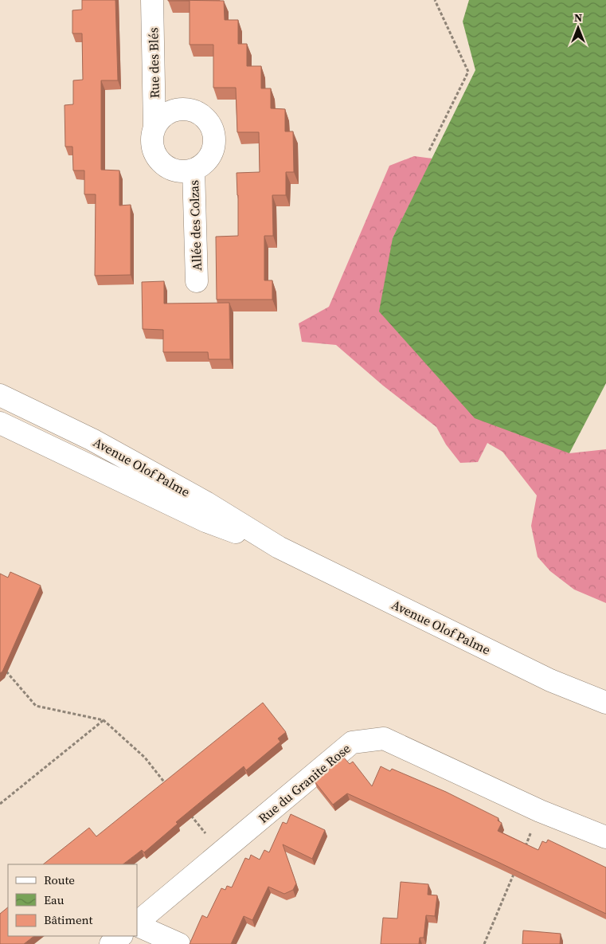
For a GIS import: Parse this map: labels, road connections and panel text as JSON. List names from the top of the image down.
{
  "streets": {
    "street": [
      "Rue des Blés",
      "Allée des Colzas",
      "Avenue Olof Palme",
      "Rue du Granite Rose"
    ]
  },
  "crossings": [
    ["Rue des Blés", "Allée des Colzas"]
  ],
  "legend": ["Route", "Eau", "Bâtiment"],
  "north": "top"
}
